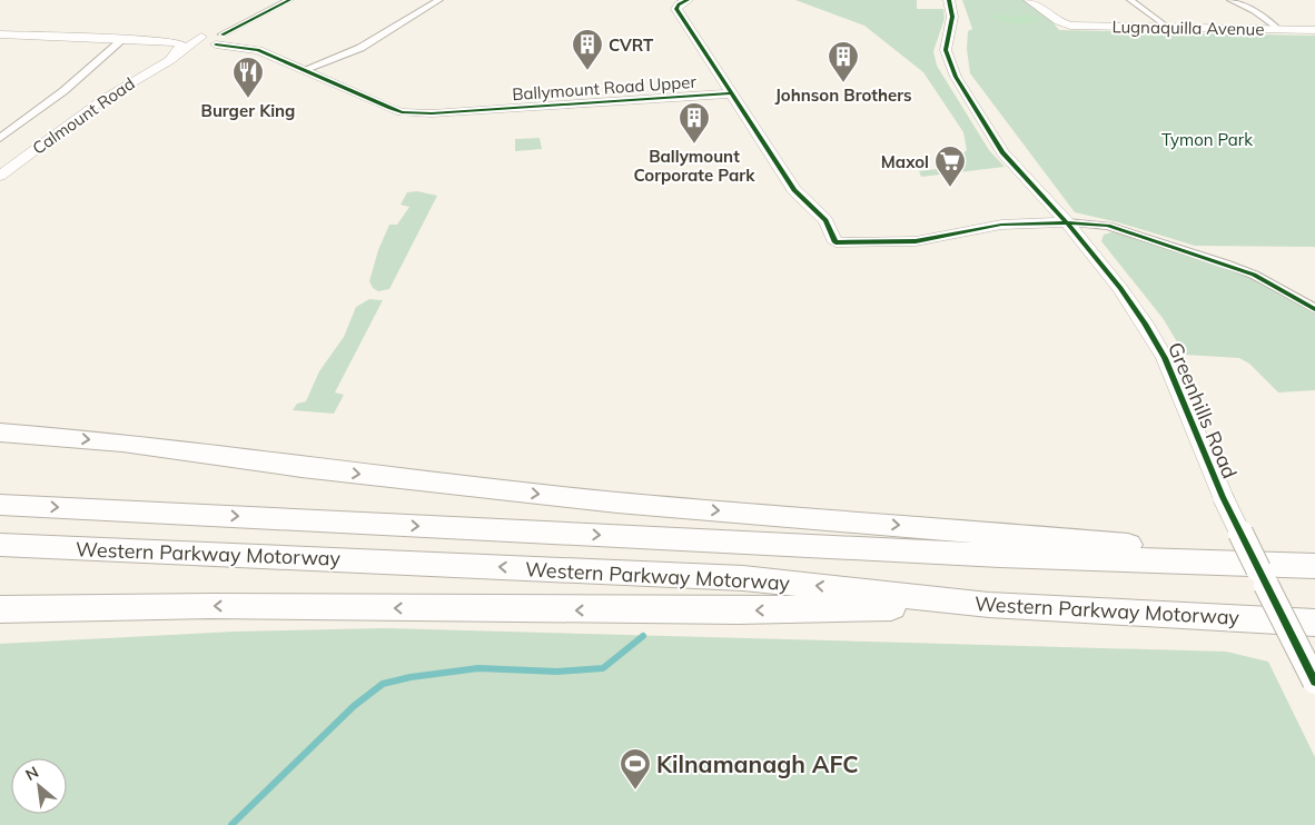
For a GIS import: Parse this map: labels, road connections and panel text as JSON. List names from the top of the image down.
{
  "streets": {
    "highway": ["Western Parkway Motorway"],
    "street": [
      "Lugnaquilla Avenue",
      "Ballymount Road Upper",
      "Calmount Road",
      "Greenhills Road"
    ]
  },
  "crossings": [
    ["Ballymount Road Upper", "Calmount Road"]
  ],
  "parks": ["Tymon Park"],
  "places": {
    "building": ["CVRT", "Johnson Brothers", "Ballymount Corporate Park"],
    "restaurant": ["Burger King"],
    "supermarket": ["Maxol"],
    "sports": ["Kilnamanagh AFC"]
  },
  "north": "top left"
}
